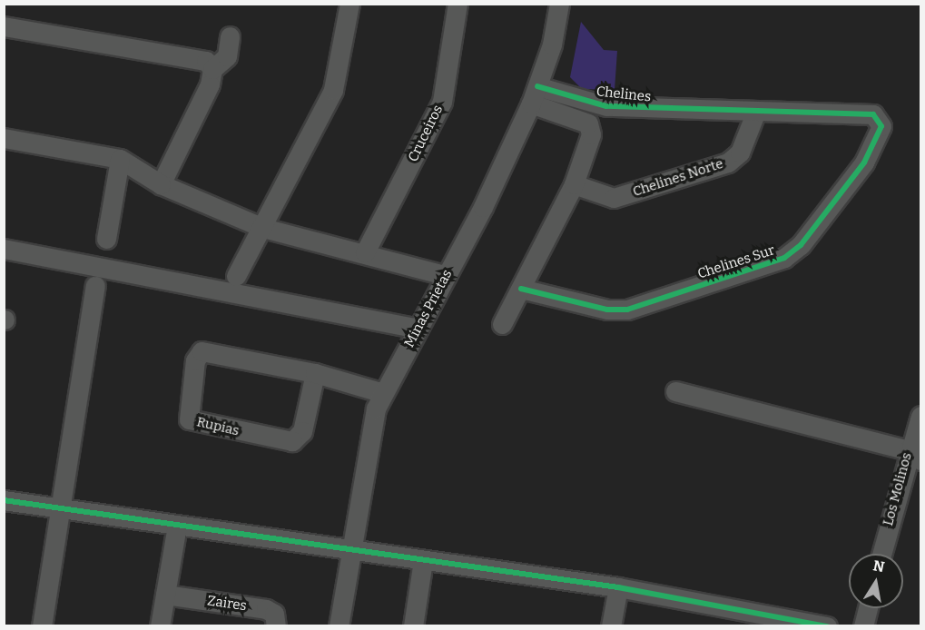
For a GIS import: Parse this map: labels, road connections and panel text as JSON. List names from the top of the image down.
{
  "streets": {
    "street": [
      "Chelines",
      "Cruceiros",
      "Chelines Norte",
      "Chelines Sur",
      "Minas Prietas",
      "Rupias",
      "Los Molinos",
      "Zaires"
    ]
  },
  "crossings": [
    ["Chelines", "Chelines Norte"],
    ["Chelines", "Chelines Sur"],
    ["Chelines", "Minas Prietas"],
    ["Minas Prietas", "Rupias"]
  ],
  "north": "top"
}
